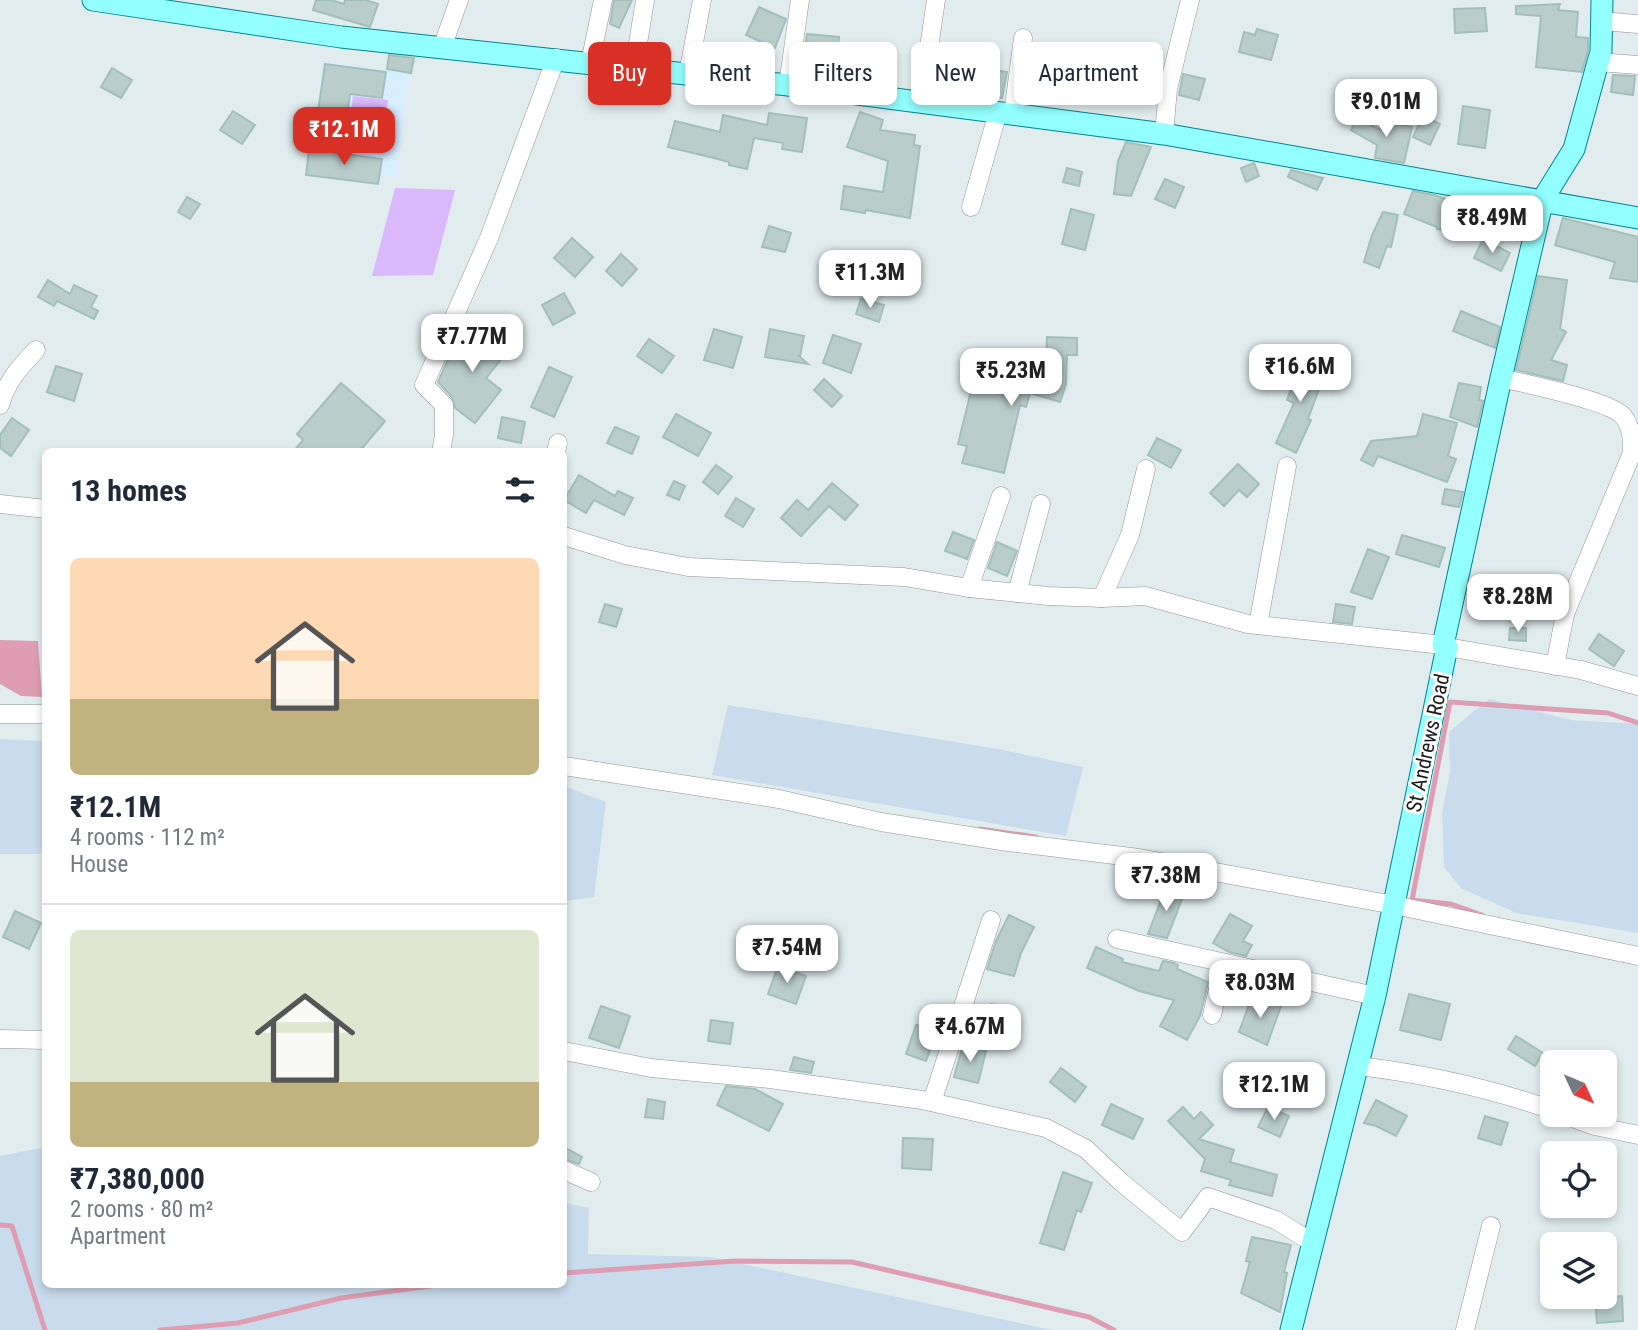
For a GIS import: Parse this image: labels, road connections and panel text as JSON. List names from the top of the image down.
{
  "streets": {
    "main road": ["St Andrews Road"]
  },
  "north": "bottom right",
  "page": {
    "chip": [
      "Buy",
      "Rent",
      "Filters",
      "New",
      "Apartment"
    ],
    "price": [
      "₹9.01M",
      "₹12.1M",
      "₹8.49M",
      "₹11.3M",
      "₹7.77M",
      "₹16.6M",
      "₹5.23M",
      "₹8.28M",
      "₹7.38M",
      "₹7.54M",
      "₹8.03M",
      "₹4.67M",
      "₹12.1M"
    ],
    "heading": "13 homes",
    "list": [
      {
        "name": "₹12.1M",
        "note": "4 rooms · 112 m² · House"
      },
      {
        "name": "₹7,380,000",
        "note": "2 rooms · 80 m² · Apartment"
      }
    ]
  }
}
